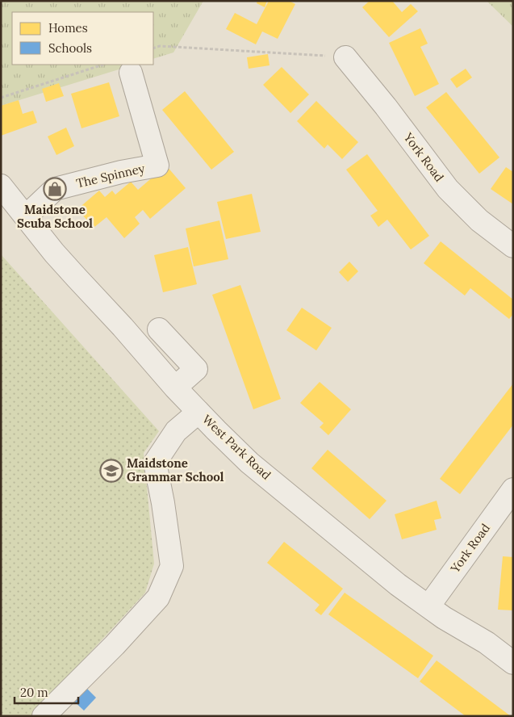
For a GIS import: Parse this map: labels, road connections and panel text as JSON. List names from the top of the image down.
{
  "streets": {
    "street": ["York Road", "The Spinney", "West Park Road"]
  },
  "crossings": [
    ["York Road", "West Park Road"],
    ["The Spinney", "West Park Road"]
  ],
  "places": {
    "shop": ["Maidstone Scuba School"],
    "school or university": ["Maidstone Grammar School"]
  },
  "legend": ["Homes", "Schools"],
  "scale_bar": "20 m"
}
